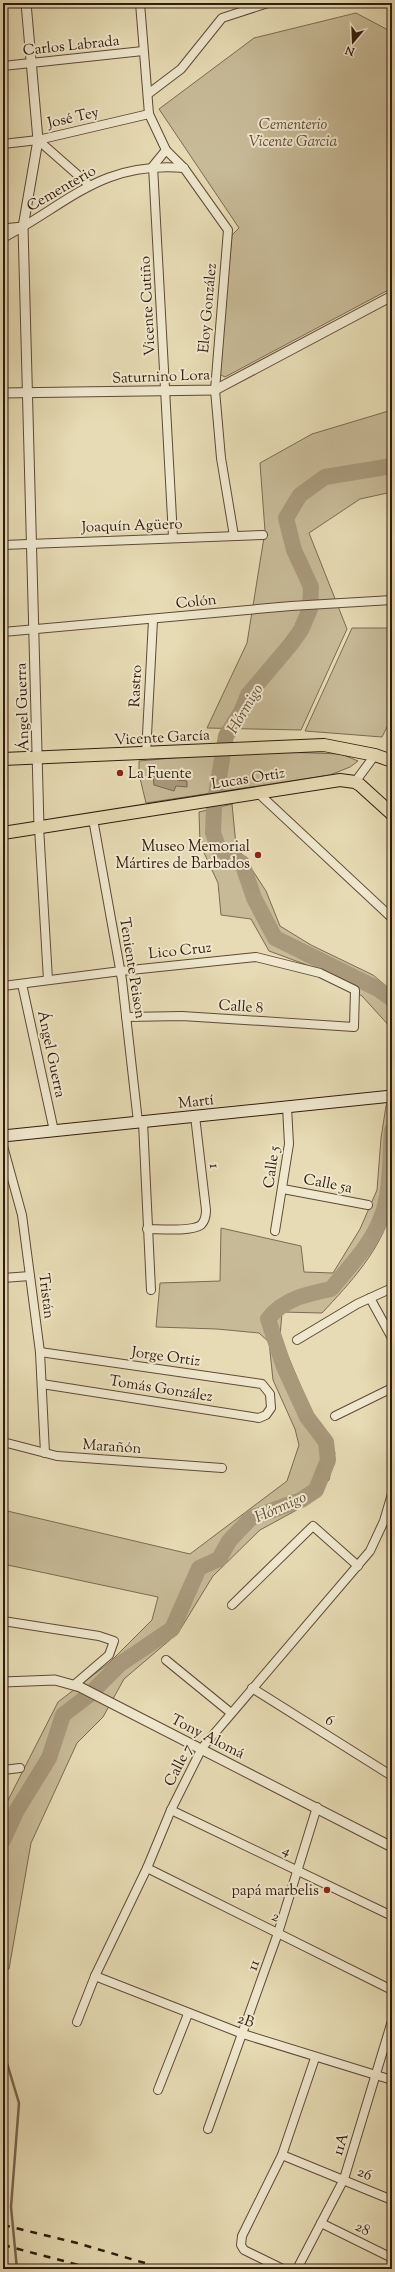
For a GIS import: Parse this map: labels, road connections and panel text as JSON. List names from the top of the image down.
{
  "streets": {
    "main road": ["Vicente García", "Lucas Ortiz", "Martí"],
    "street": [
      "Carlos Labrada",
      "José Tey",
      "Cementerio",
      "Vicente Cutiño",
      "Eloy González",
      "Saturnino Lora",
      "Joaquín Agüero",
      "Colón",
      "Rastro",
      "Ángel Guerra",
      "Lico Cruz",
      "Teniente Peison",
      "Calle 8",
      "1",
      "Calle 5",
      "Calle 5a",
      "Tristán",
      "Jorge Ortiz",
      "Tomás González",
      "Marañón",
      "6",
      "Tony Alomá",
      "Calle 7",
      "4",
      "2",
      "11",
      "2B",
      "11A",
      "26",
      "28"
    ]
  },
  "crossings": [
    ["Carlos Labrada", "Ángel Guerra"],
    ["José Tey", "Ángel Guerra"],
    ["Cementerio", "Vicente Cutiño"],
    ["Cementerio", "Eloy González"],
    ["Cementerio", "Ángel Guerra"],
    ["Vicente Cutiño", "Saturnino Lora"],
    ["Vicente Cutiño", "Joaquín Agüero"],
    ["Eloy González", "Saturnino Lora"],
    ["Eloy González", "Joaquín Agüero"],
    ["Saturnino Lora", "Ángel Guerra"],
    ["Joaquín Agüero", "Ángel Guerra"],
    ["Colón", "Rastro"],
    ["Colón", "Ángel Guerra"],
    ["Rastro", "Vicente García"],
    ["Ángel Guerra", "Vicente García"],
    ["Ángel Guerra", "Lucas Ortiz"],
    ["Ángel Guerra", "Lico Cruz"],
    ["Ángel Guerra", "Martí"],
    ["Lucas Ortiz", "Teniente Peison"],
    ["Lico Cruz", "Teniente Peison"],
    ["Lico Cruz", "Calle 8"],
    ["Teniente Peison", "Calle 8"],
    ["Teniente Peison", "Martí"],
    ["Teniente Peison", "1"],
    ["Martí", "1"],
    ["Martí", "Calle 5"],
    ["Calle 5", "Calle 5a"],
    ["Tristán", "Jorge Ortiz"],
    ["Tristán", "Tomás González"],
    ["Tristán", "Marañón"],
    ["Jorge Ortiz", "Tomás González"],
    ["6", "Calle 7"],
    ["Tony Alomá", "Calle 7"],
    ["Tony Alomá", "11"],
    ["Calle 7", "4"],
    ["Calle 7", "2"],
    ["Calle 7", "2B"],
    ["4", "11"],
    ["2", "11"],
    ["11", "2B"],
    ["2B", "11A"],
    ["11A", "26"],
    ["11A", "28"]
  ],
  "water": ["Hórmigo"],
  "parks": ["Cementerio Vicente Garcia"],
  "places": ["La Fuente", "Museo Memorial Mártires de Barbados", "papá marbelis"],
  "north": "bottom"
}
